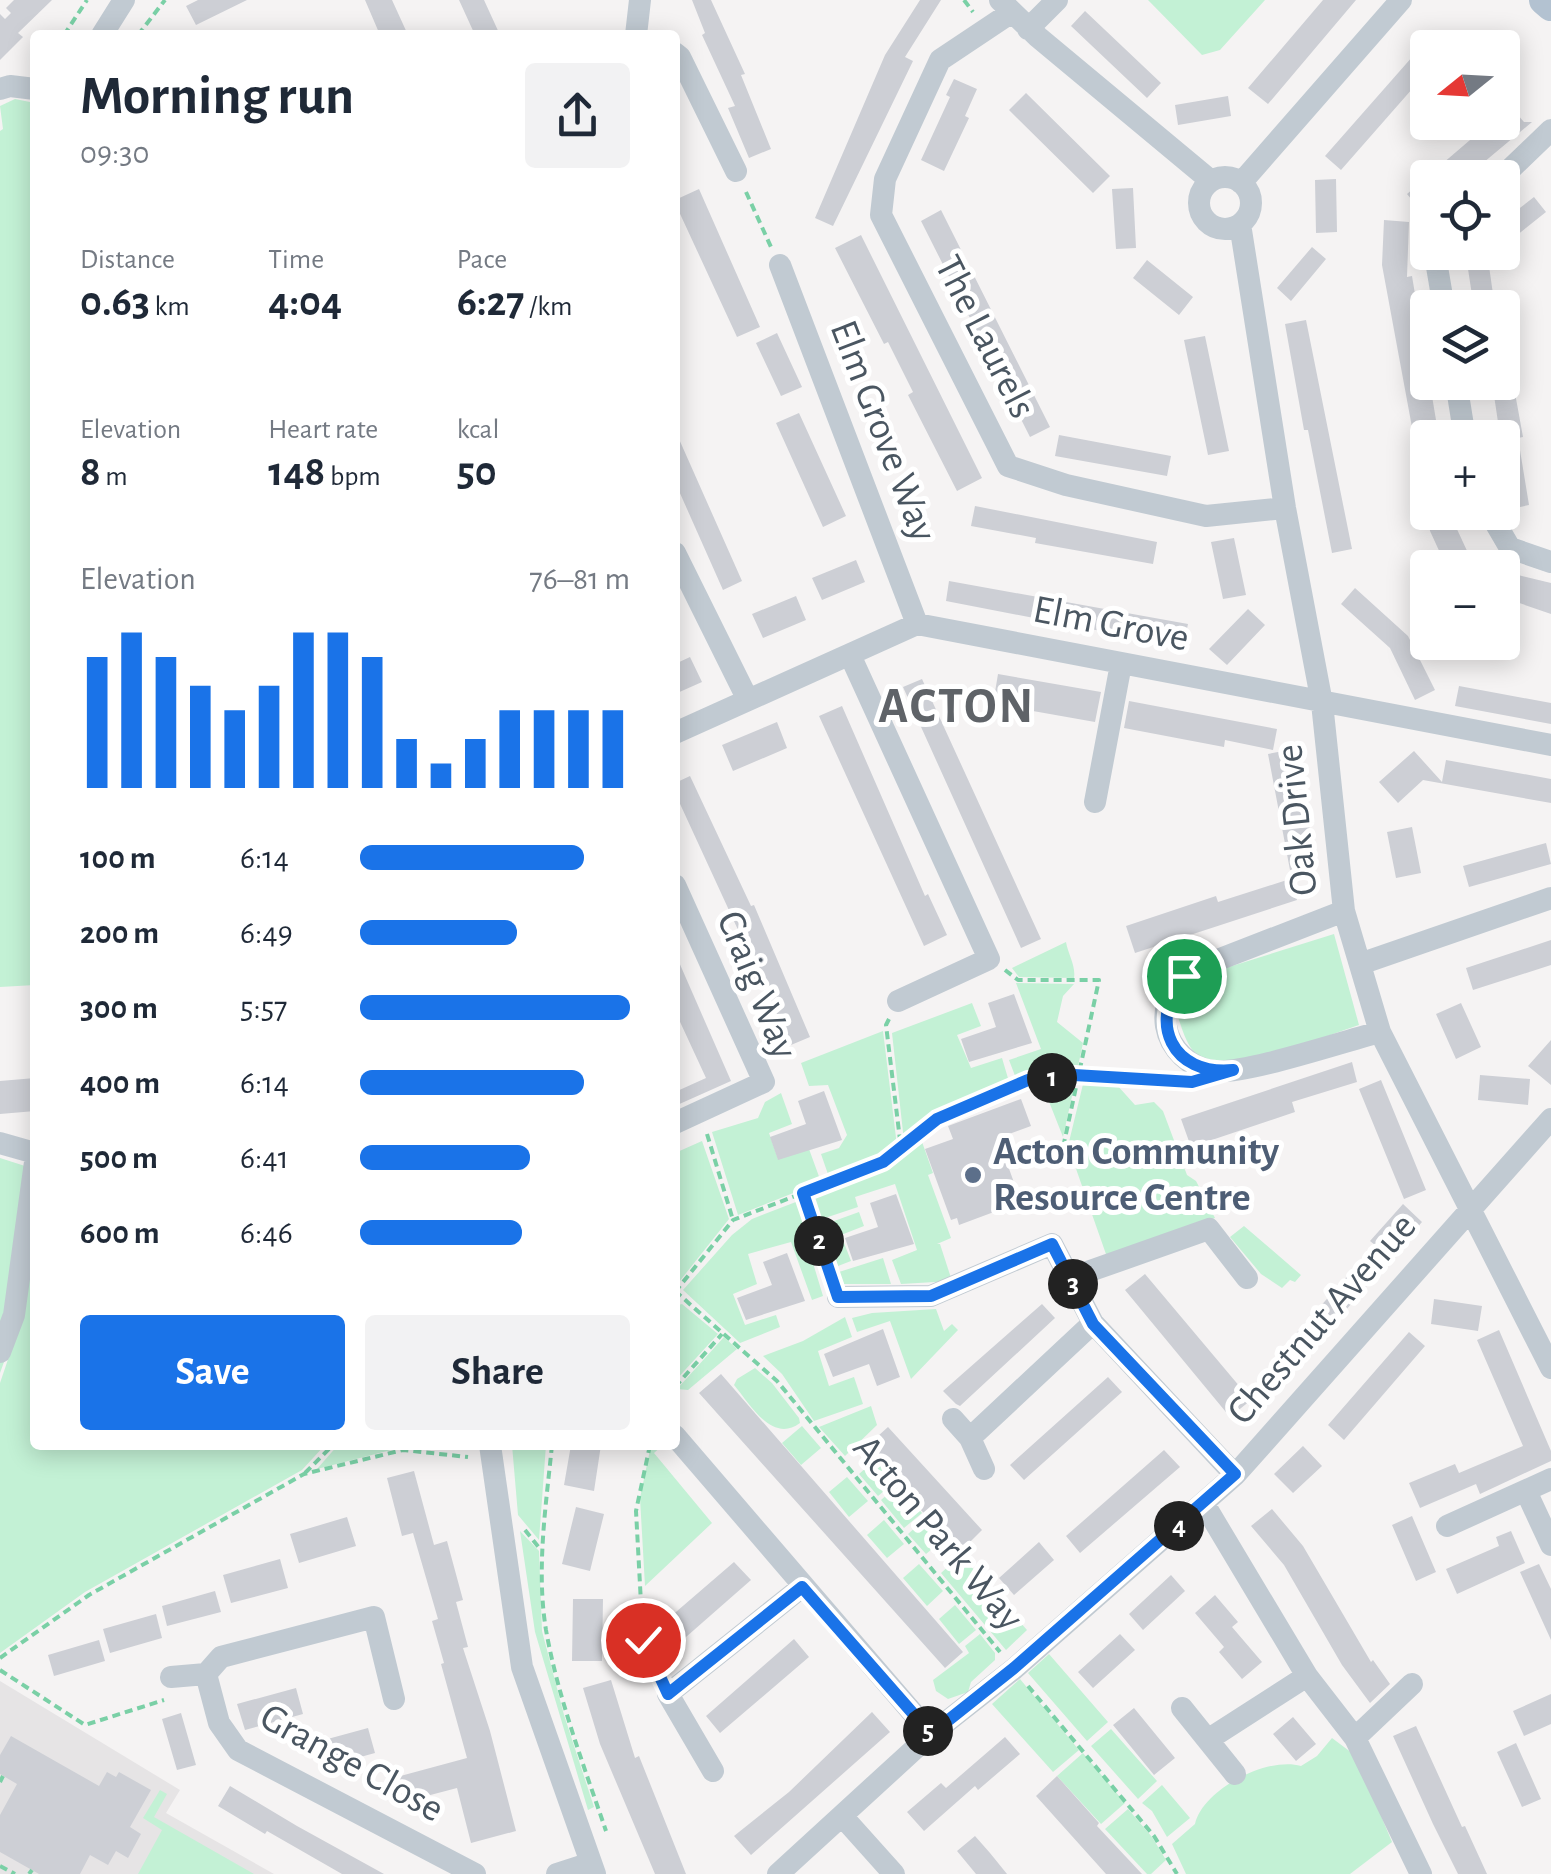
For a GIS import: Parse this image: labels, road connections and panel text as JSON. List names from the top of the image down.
{
  "streets": {
    "street": [
      "The Laurels",
      "Elm Grove Way",
      "Elm Grove",
      "Oak Drive",
      "Craig Way",
      "Chestnut Avenue",
      "Grange Close"
    ],
    "path": ["Acton Park Way"]
  },
  "crossings": [
    ["The Laurels", "Oak Drive"],
    ["Elm Grove Way", "Elm Grove"],
    ["Elm Grove", "Oak Drive"],
    ["Oak Drive", "Chestnut Avenue"],
    ["Chestnut Avenue", "Acton Park Way"]
  ],
  "districts": ["ACTON"],
  "places": ["Acton Community Resource Centre"],
  "north": "left",
  "page": {
    "map_buttons": ["+", "−"],
    "heading": ["Morning run", "09:30"],
    "stats": [
      ["Distance", "0.63 km"],
      ["Time", "4:04"],
      ["Pace", "6:27 /km"],
      ["Elevation", "8 m"],
      ["Heart rate", "148 bpm"],
      ["kcal", "50"]
    ],
    "chart": ["Elevation", "76–81 m"],
    "list": [
      {
        "name": "100 m",
        "note": "6:14"
      },
      {
        "name": "200 m",
        "note": "6:49"
      },
      {
        "name": "300 m",
        "note": "5:57"
      },
      {
        "name": "400 m",
        "note": "6:14"
      },
      {
        "name": "500 m",
        "note": "6:41"
      },
      {
        "name": "600 m",
        "note": "6:46"
      }
    ],
    "pins": [
      "1",
      "2",
      "3",
      "4",
      "5"
    ],
    "buttons": ["Save", "Share"]
  }
}
